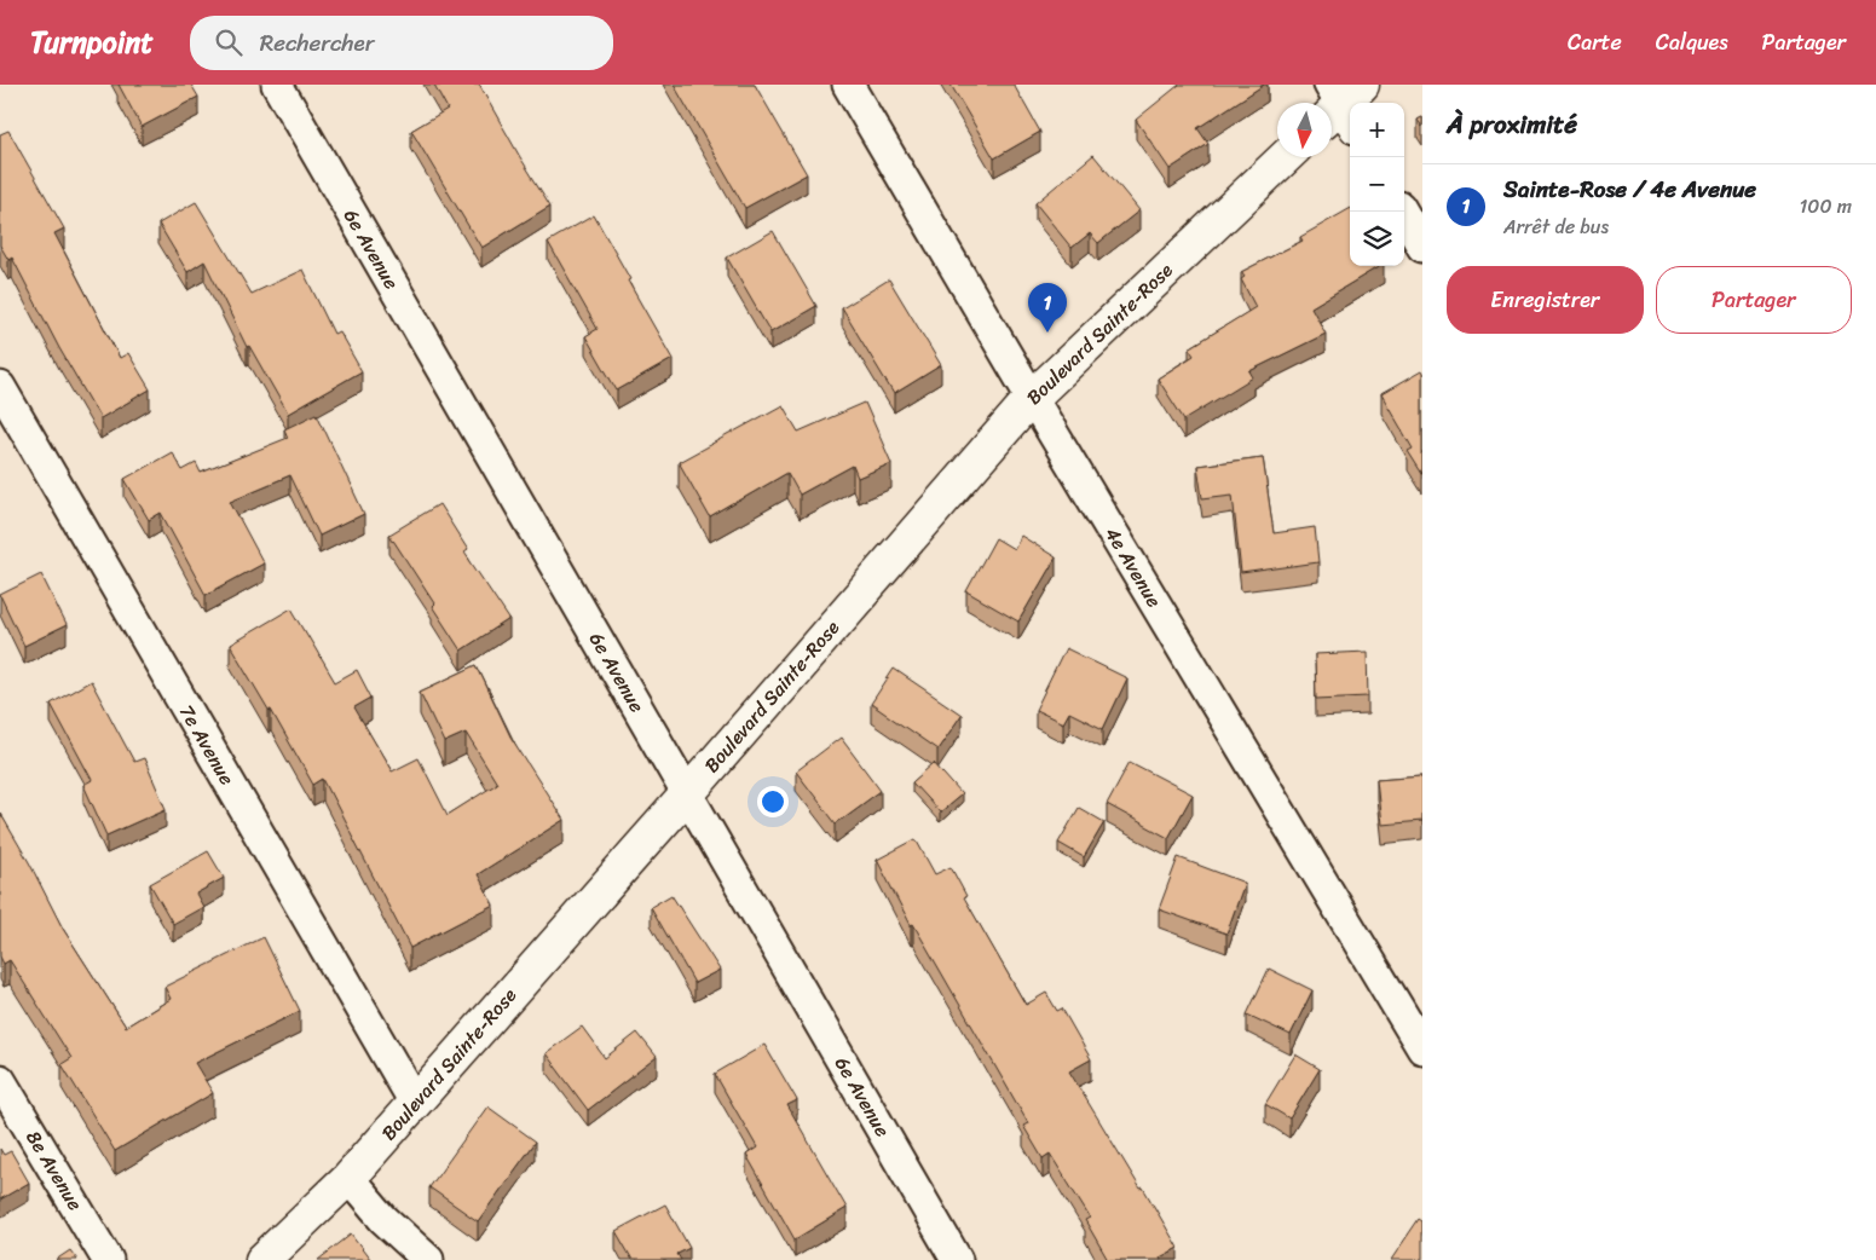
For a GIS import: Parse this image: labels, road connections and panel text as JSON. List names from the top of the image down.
{
  "streets": {
    "street": [
      "6e Avenue",
      "Boulevard Sainte-Rose",
      "4e Avenue",
      "7e Avenue",
      "8e Avenue"
    ]
  },
  "crossings": [
    ["6e Avenue", "Boulevard Sainte-Rose"],
    ["Boulevard Sainte-Rose", "4e Avenue"],
    ["Boulevard Sainte-Rose", "7e Avenue"]
  ],
  "north": "bottom",
  "page": {
    "header": "Turnpoint",
    "search": "Rechercher",
    "nav": ["Carte", "Calques", "Partager"],
    "heading": "À proximité",
    "map_buttons": ["+", "−"],
    "list": [
      {
        "mark": "1",
        "name": "Sainte-Rose / 4e Avenue",
        "note": "Arrêt de bus",
        "value": "100 m"
      }
    ],
    "buttons": ["Enregistrer", "Partager"],
    "pins": "1"
  }
}
